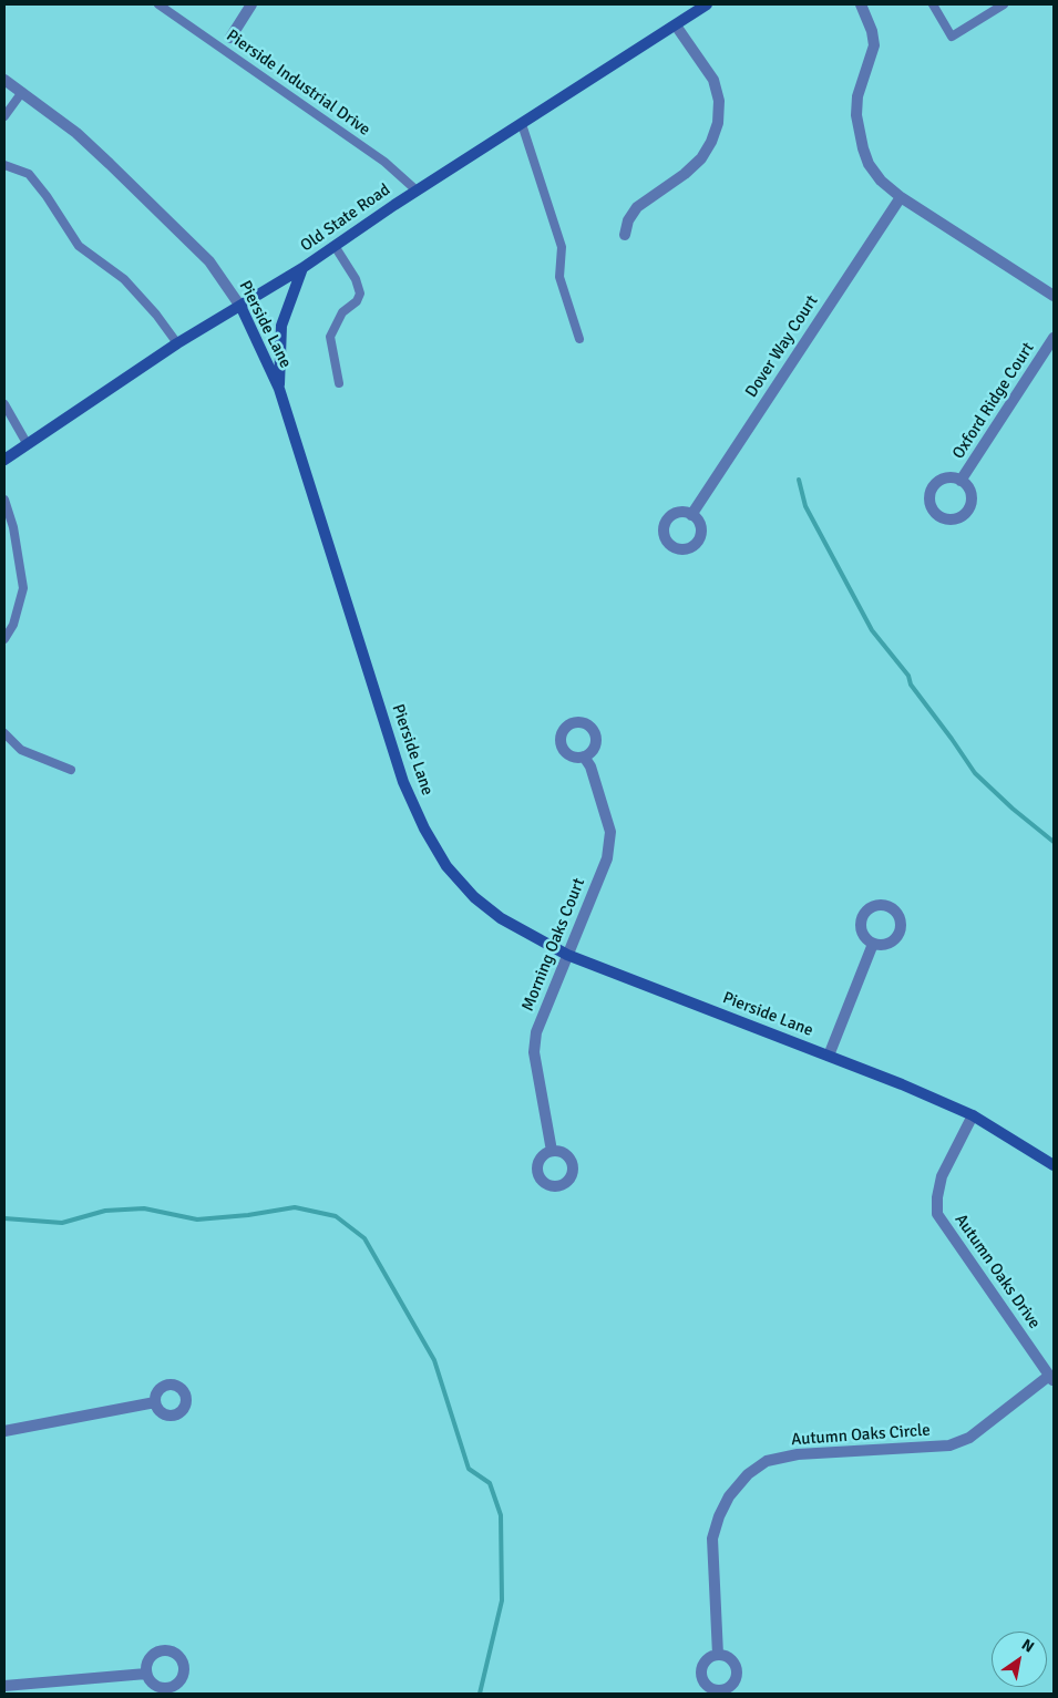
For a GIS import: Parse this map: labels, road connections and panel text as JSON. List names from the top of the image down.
{
  "streets": {
    "street": [
      "Old State Road",
      "Pierside Lane",
      "Dover Way Court",
      "Oxford Ridge Court",
      "Morning Oaks Court",
      "Autumn Oaks Drive",
      "Autumn Oaks Circle"
    ],
    "lane": ["Pierside Industrial Drive"]
  },
  "crossings": [
    ["Pierside Industrial Drive", "Old State Road"],
    ["Old State Road", "Pierside Lane"],
    ["Pierside Lane", "Morning Oaks Court"],
    ["Pierside Lane", "Autumn Oaks Drive"],
    ["Autumn Oaks Drive", "Autumn Oaks Circle"]
  ],
  "north": "top right"
}
